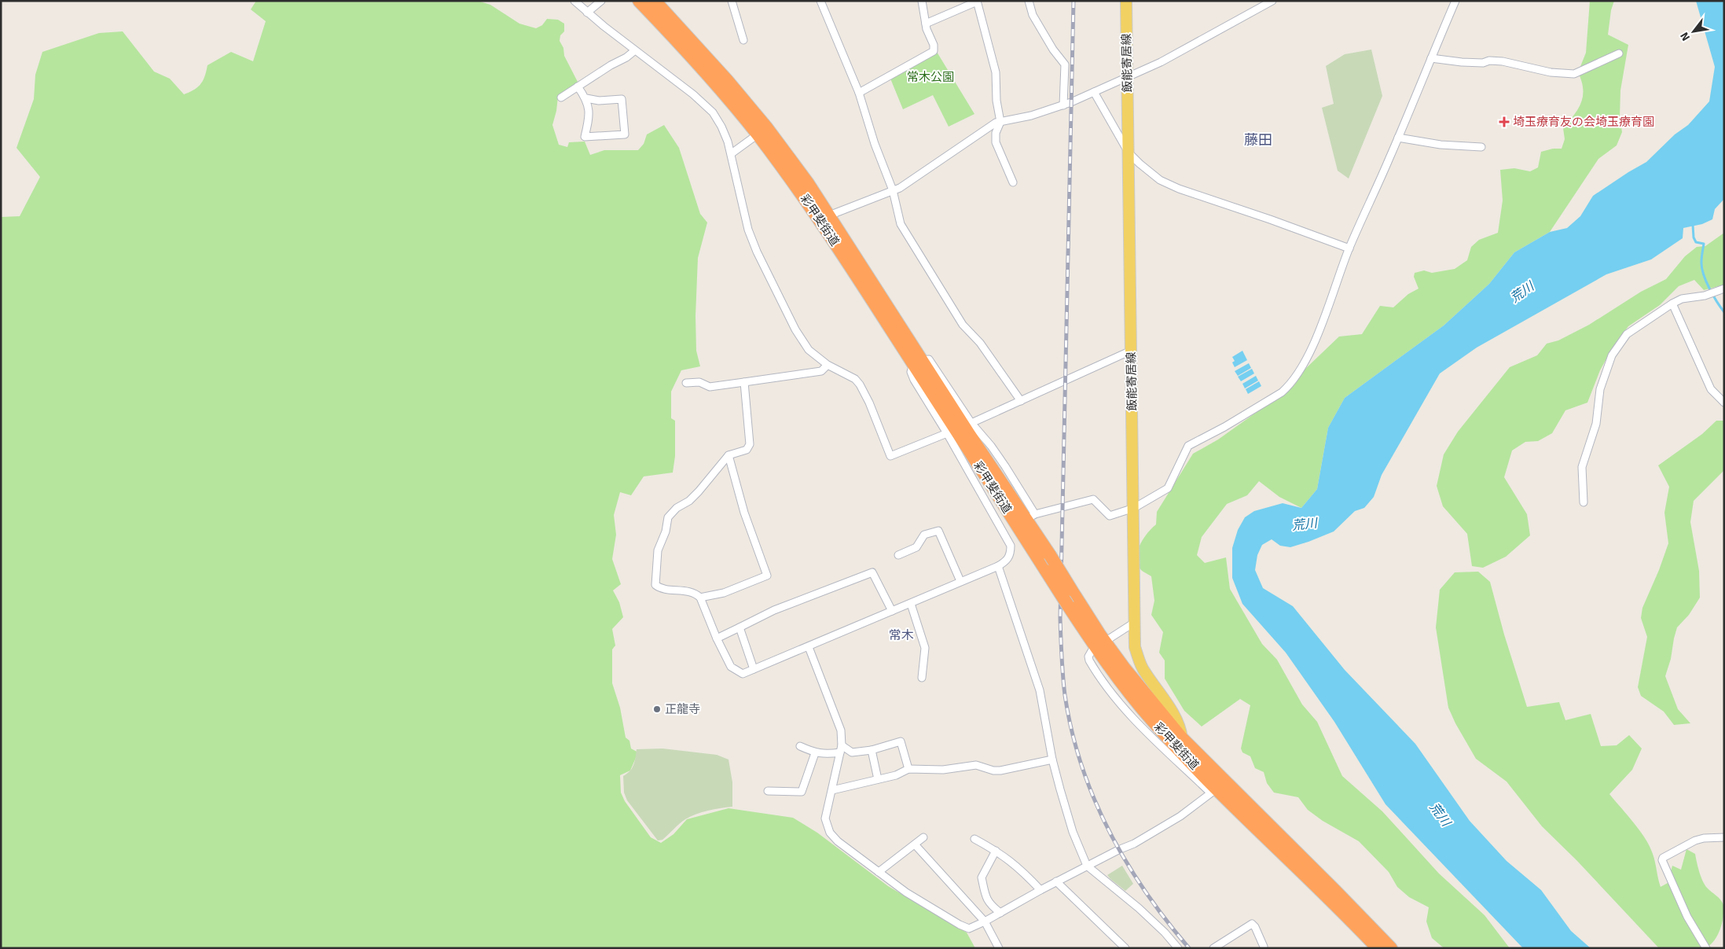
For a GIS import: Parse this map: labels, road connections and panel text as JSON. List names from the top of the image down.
{
  "streets": {
    "highway": ["彩甲斐街道"],
    "main road": ["飯能寄居線"]
  },
  "crossings": [
    ["飯能寄居線", "彩甲斐街道"]
  ],
  "districts": ["藤田", "常木"],
  "water": ["荒川"],
  "parks": ["常木公園"],
  "places": {
    "health": ["埼玉療育友の会埼玉療育園"],
    "other": ["正龍寺"]
  },
  "north": "bottom left"
}
